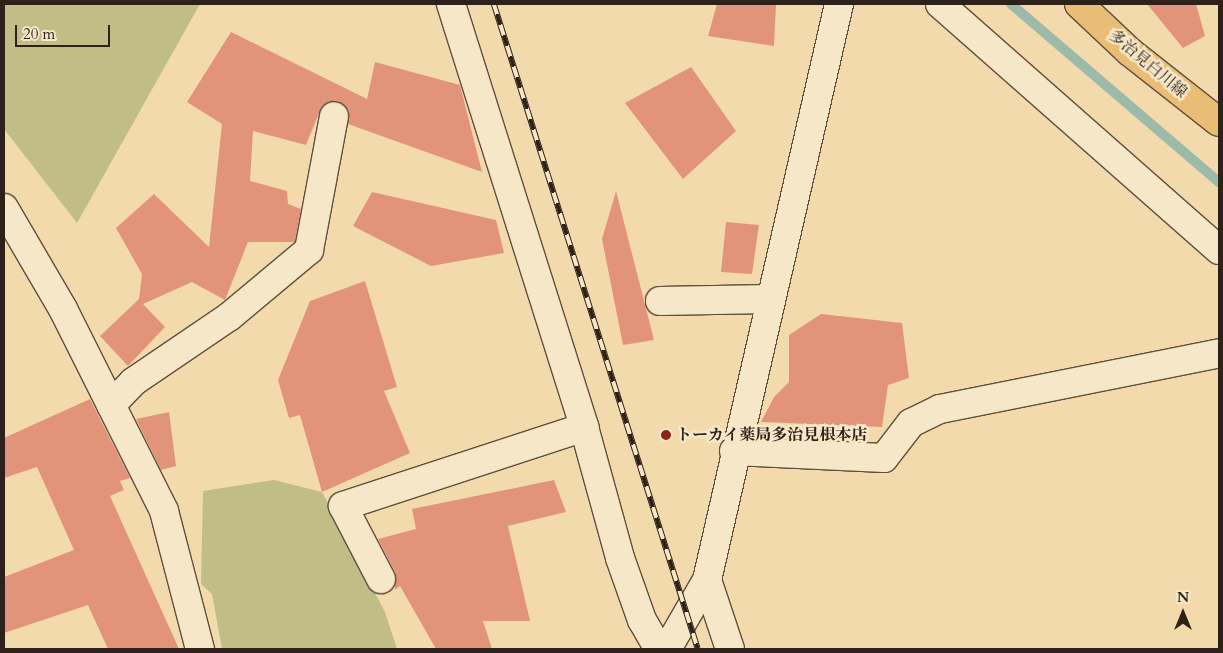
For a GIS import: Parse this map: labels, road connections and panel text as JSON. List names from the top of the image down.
{
  "streets": {
    "main road": ["多治見白川線"]
  },
  "places": ["トーカイ薬局多治見根本店"],
  "scale_bar": "20 m",
  "north": "top"
}
